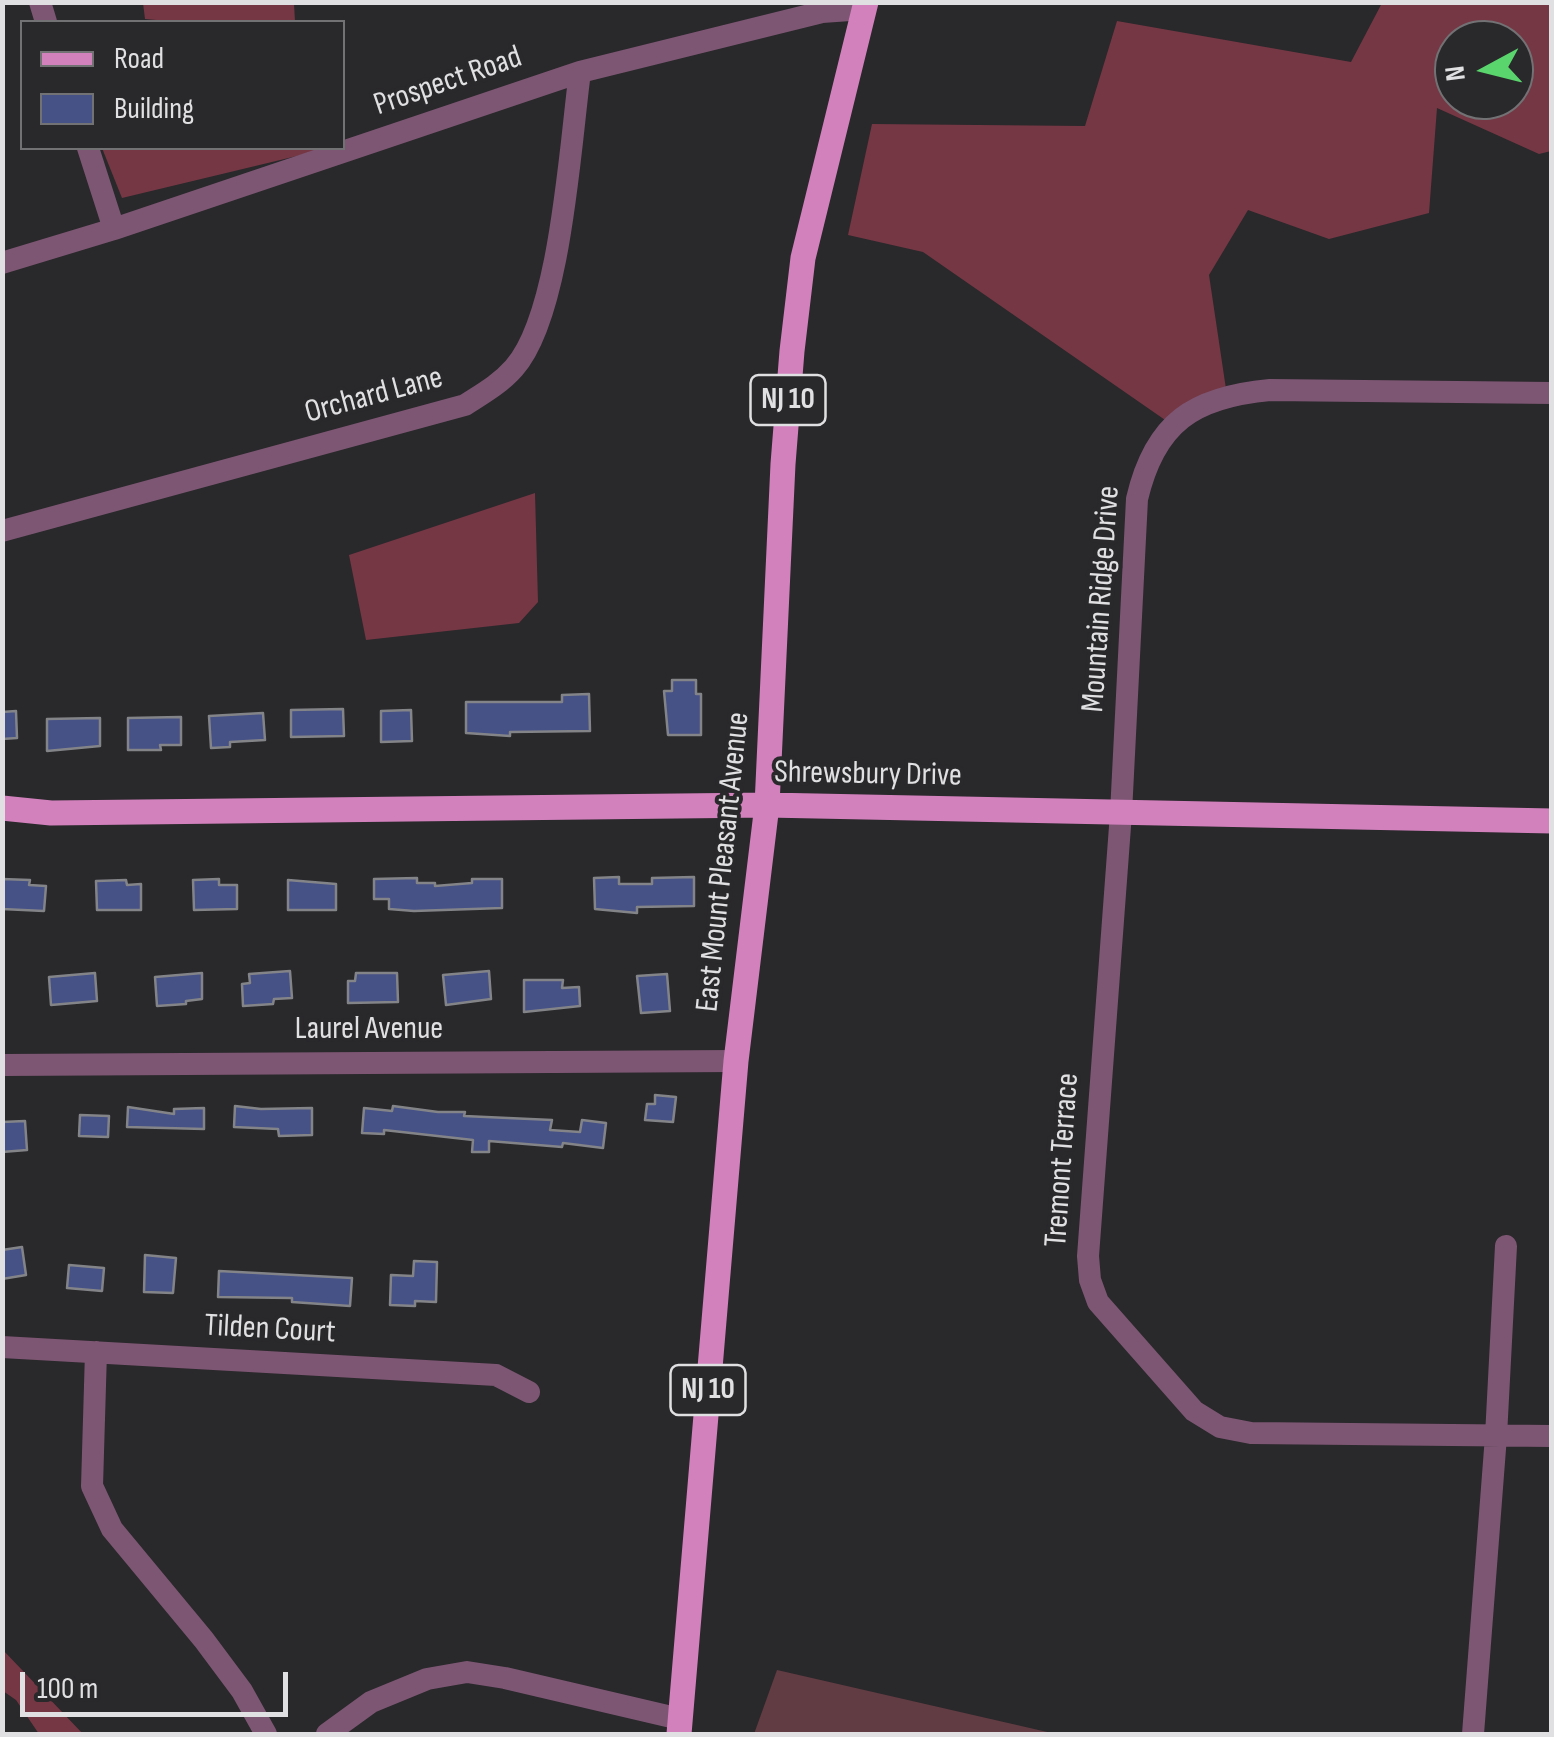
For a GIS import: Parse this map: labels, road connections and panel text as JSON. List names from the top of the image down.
{
  "streets": {
    "main road": ["NJ 10", "Shrewsbury Drive", "East Mount Pleasant Avenue"],
    "street": [
      "Prospect Road",
      "Orchard Lane",
      "Mountain Ridge Drive",
      "Laurel Avenue",
      "Tremont Terrace",
      "Tilden Court"
    ]
  },
  "crossings": [
    ["Prospect Road", "Orchard Lane"],
    ["Prospect Road", "East Mount Pleasant Avenue"],
    ["Mountain Ridge Drive", "Shrewsbury Drive"],
    ["Mountain Ridge Drive", "Tremont Terrace"],
    ["Shrewsbury Drive", "East Mount Pleasant Avenue"],
    ["Shrewsbury Drive", "Tremont Terrace"],
    ["East Mount Pleasant Avenue", "Laurel Avenue"]
  ],
  "legend": ["Road", "Building"],
  "scale_bar": "100 m",
  "north": "left"
}
